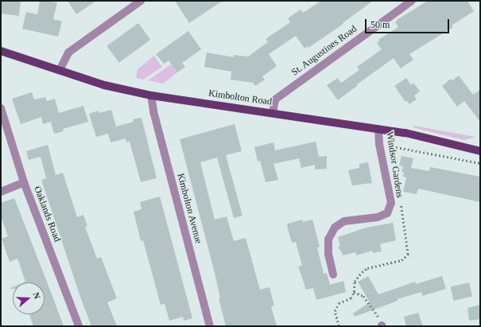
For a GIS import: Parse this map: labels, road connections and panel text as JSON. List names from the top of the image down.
{
  "streets": {
    "main road": ["Kimbolton Road"],
    "street": [
      "St. Augustines Road",
      "Windsor Gardens",
      "Kimbolton Avenue",
      "Oaklands Road"
    ]
  },
  "crossings": [
    ["St. Augustines Road", "Kimbolton Road"],
    ["Kimbolton Road", "Windsor Gardens"],
    ["Kimbolton Road", "Kimbolton Avenue"]
  ],
  "scale_bar": "50 m",
  "north": "right"
}
